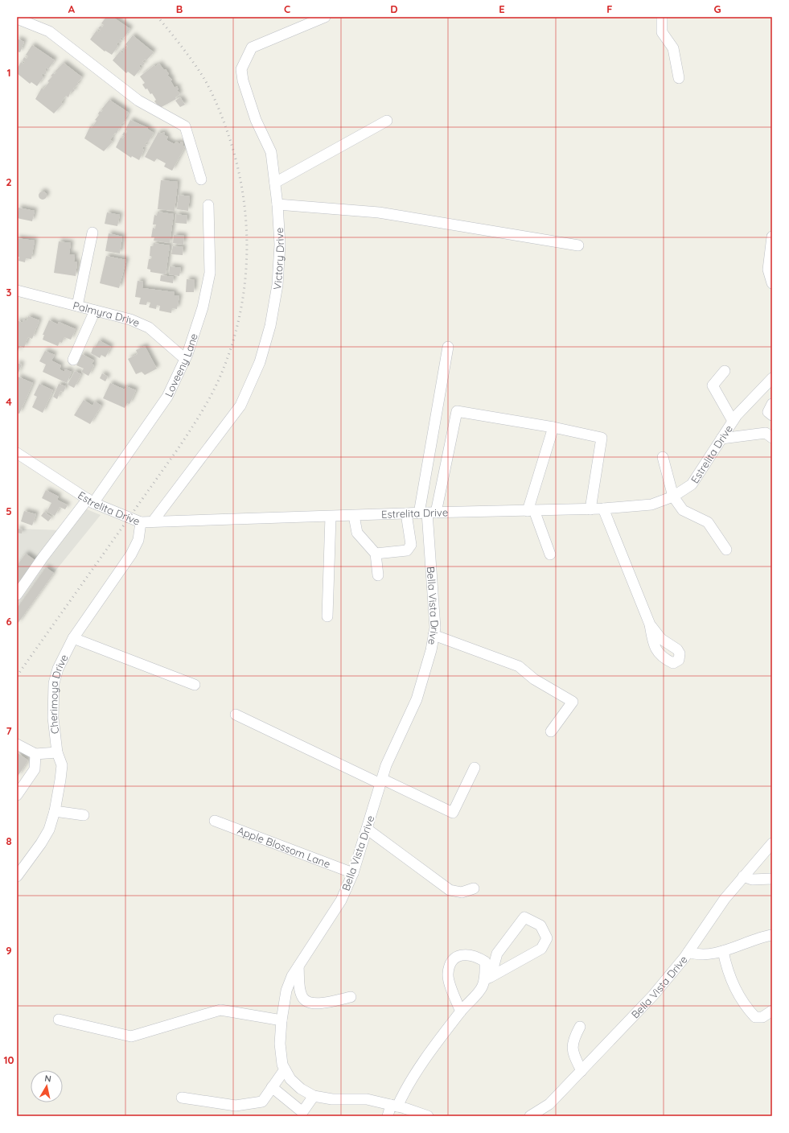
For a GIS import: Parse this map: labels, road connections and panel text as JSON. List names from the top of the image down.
{
  "streets": {
    "street": [
      "Victory Drive",
      "Palmyra Drive",
      "Loveeny Lane",
      "Estrelita Drive",
      "Bella Vista Drive",
      "Cherimoya Drive",
      "Apple Blossom Lane"
    ]
  },
  "crossings": [
    ["Victory Drive", "Estrelita Drive"],
    ["Palmyra Drive", "Loveeny Lane"],
    ["Loveeny Lane", "Estrelita Drive"],
    ["Estrelita Drive", "Bella Vista Drive"],
    ["Estrelita Drive", "Cherimoya Drive"],
    ["Bella Vista Drive", "Apple Blossom Lane"]
  ],
  "north": "top",
  "grid": {
    "columns": [
      "A",
      "B",
      "C",
      "D",
      "E",
      "F",
      "G"
    ],
    "rows": [
      "1",
      "2",
      "3",
      "4",
      "5",
      "6",
      "7",
      "8",
      "9",
      "10"
    ]
  }
}
